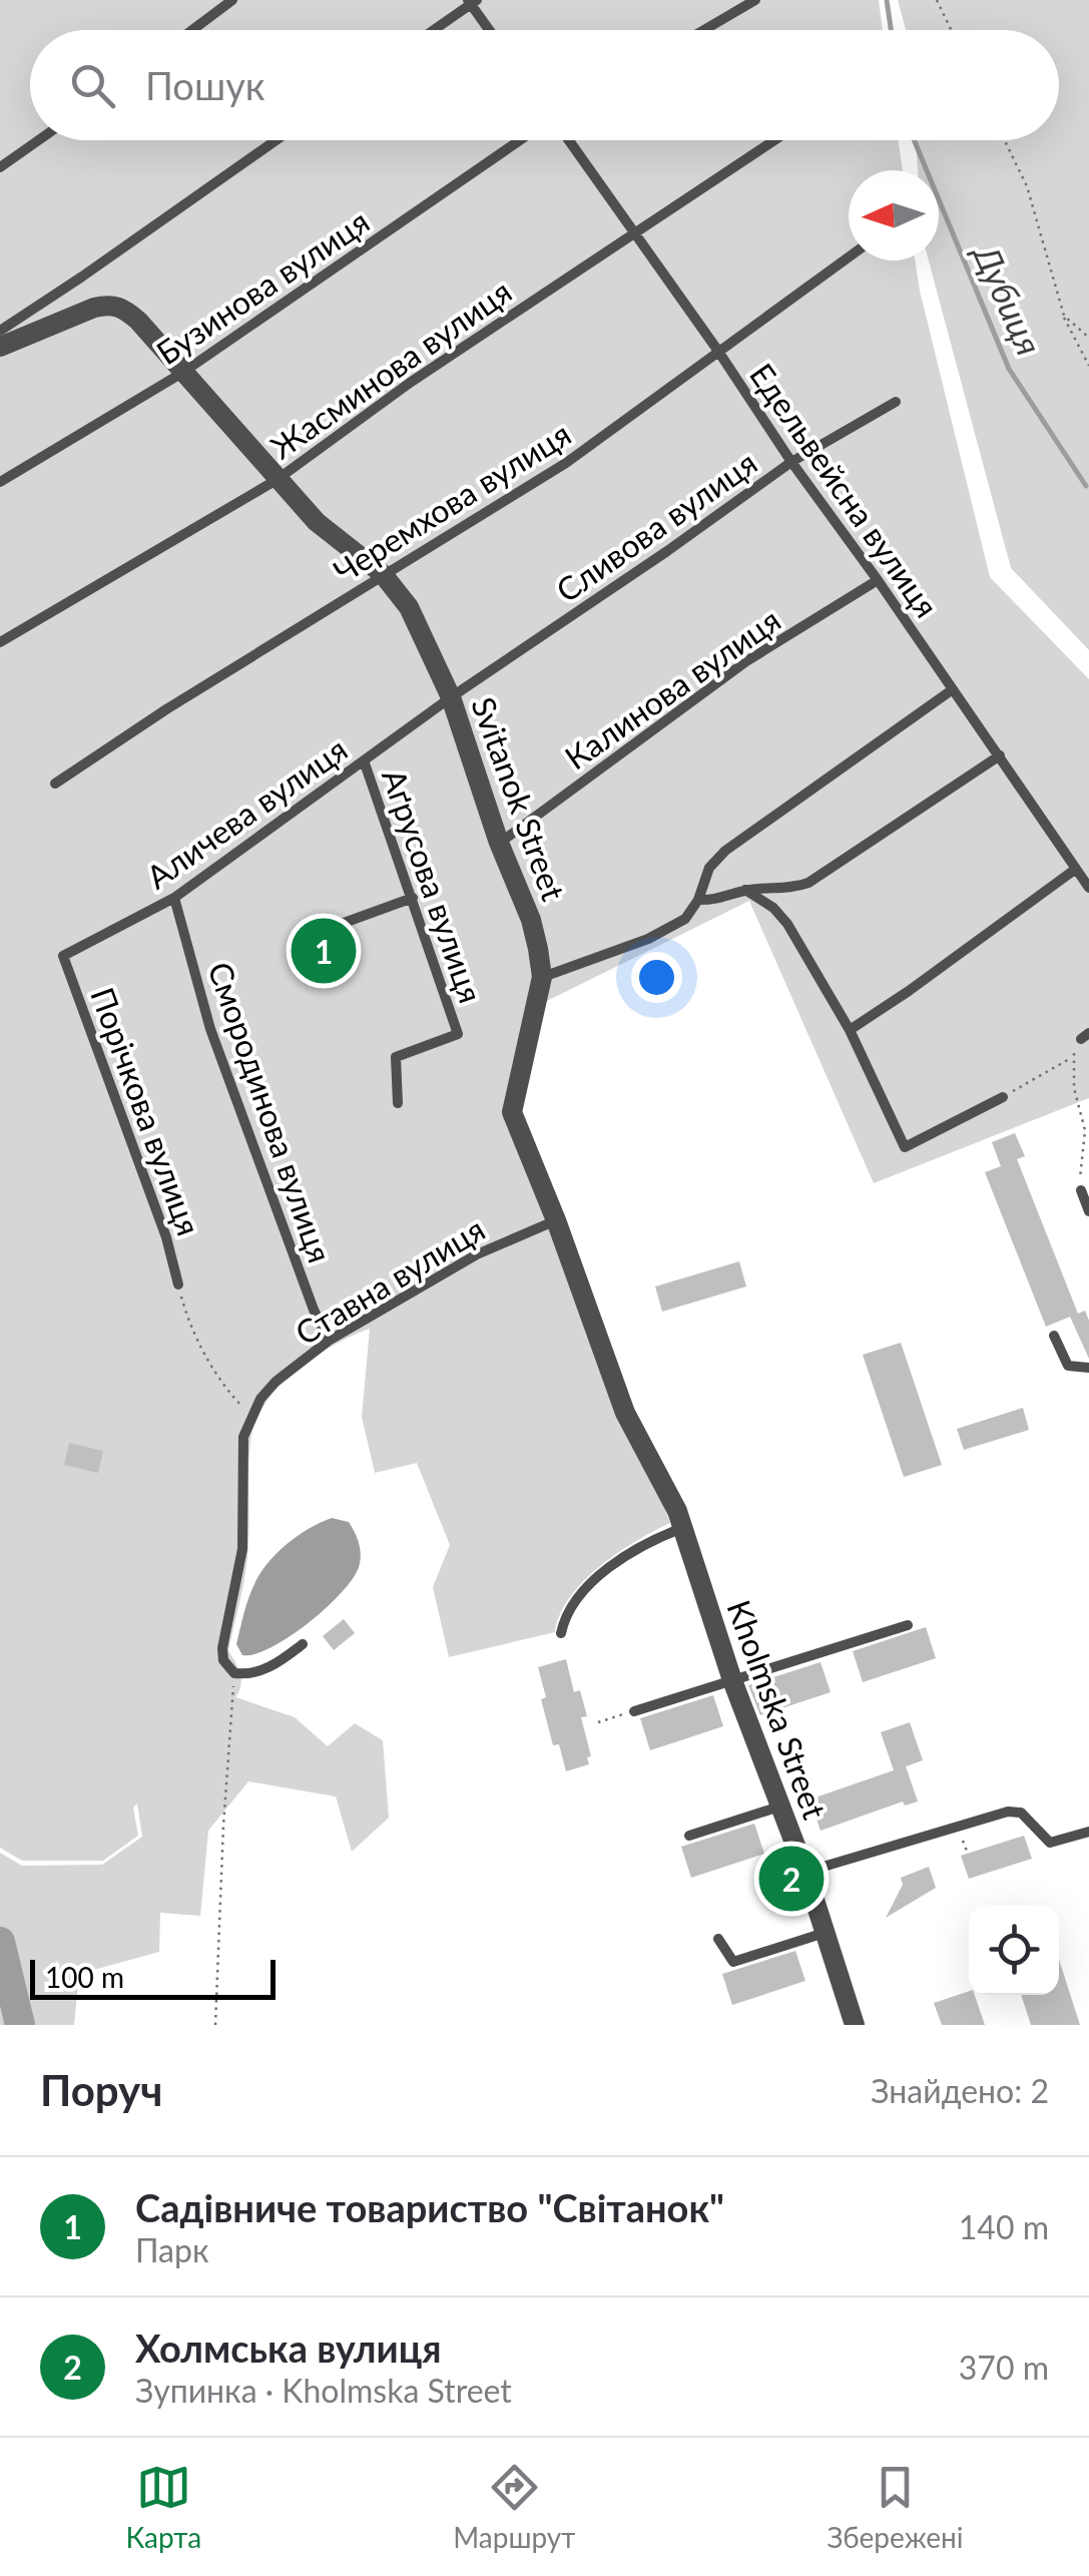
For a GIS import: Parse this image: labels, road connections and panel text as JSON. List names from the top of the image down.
{
  "streets": {
    "street": ["Svitanok Street", "Kholmska Street"],
    "lane": [
      "Бузинова вулиця",
      "Жасминова вулиця",
      "Едельвейсна вулиця",
      "Черемхова вулиця",
      "Сливова вулиця",
      "Калинова вулиця",
      "Аличева вулиця",
      "Аґрусова вулиця",
      "Порічкова вулиця",
      "Смородинова вулиця",
      "Ставна вулиця"
    ]
  },
  "crossings": [
    ["Бузинова вулиця", "Svitanok Street"],
    ["Жасминова вулиця", "Едельвейсна вулиця"],
    ["Жасминова вулиця", "Svitanok Street"],
    ["Едельвейсна вулиця", "Черемхова вулиця"],
    ["Едельвейсна вулиця", "Сливова вулиця"],
    ["Едельвейсна вулиця", "Калинова вулиця"],
    ["Черемхова вулиця", "Svitanok Street"],
    ["Сливова вулиця", "Svitanok Street"],
    ["Сливова вулиця", "Аличева вулиця"],
    ["Калинова вулиця", "Svitanok Street"],
    ["Svitanok Street", "Аличева вулиця"],
    ["Svitanok Street", "Ставна вулиця"],
    ["Svitanok Street", "Kholmska Street"],
    ["Аличева вулиця", "Аґрусова вулиця"],
    ["Аличева вулиця", "Порічкова вулиця"],
    ["Аличева вулиця", "Смородинова вулиця"],
    ["Смородинова вулиця", "Ставна вулиця"]
  ],
  "water": ["Дубиця"],
  "scale_bar": "100 m",
  "north": "left",
  "page": {
    "search": "Пошук",
    "pins": ["1", "2"],
    "scale": "100 m",
    "heading": ["Поруч", "Знайдено: 2"],
    "list": [
      {
        "mark": "1",
        "name": "Садівниче товариство \"Світанок\"",
        "note": "Парк",
        "value": "140 m"
      },
      {
        "mark": "2",
        "name": "Холмська вулиця",
        "note": "Зупинка · Kholmska Street",
        "value": "370 m"
      }
    ],
    "nav": ["Карта", "Маршрут", "Збережені"]
  }
}
